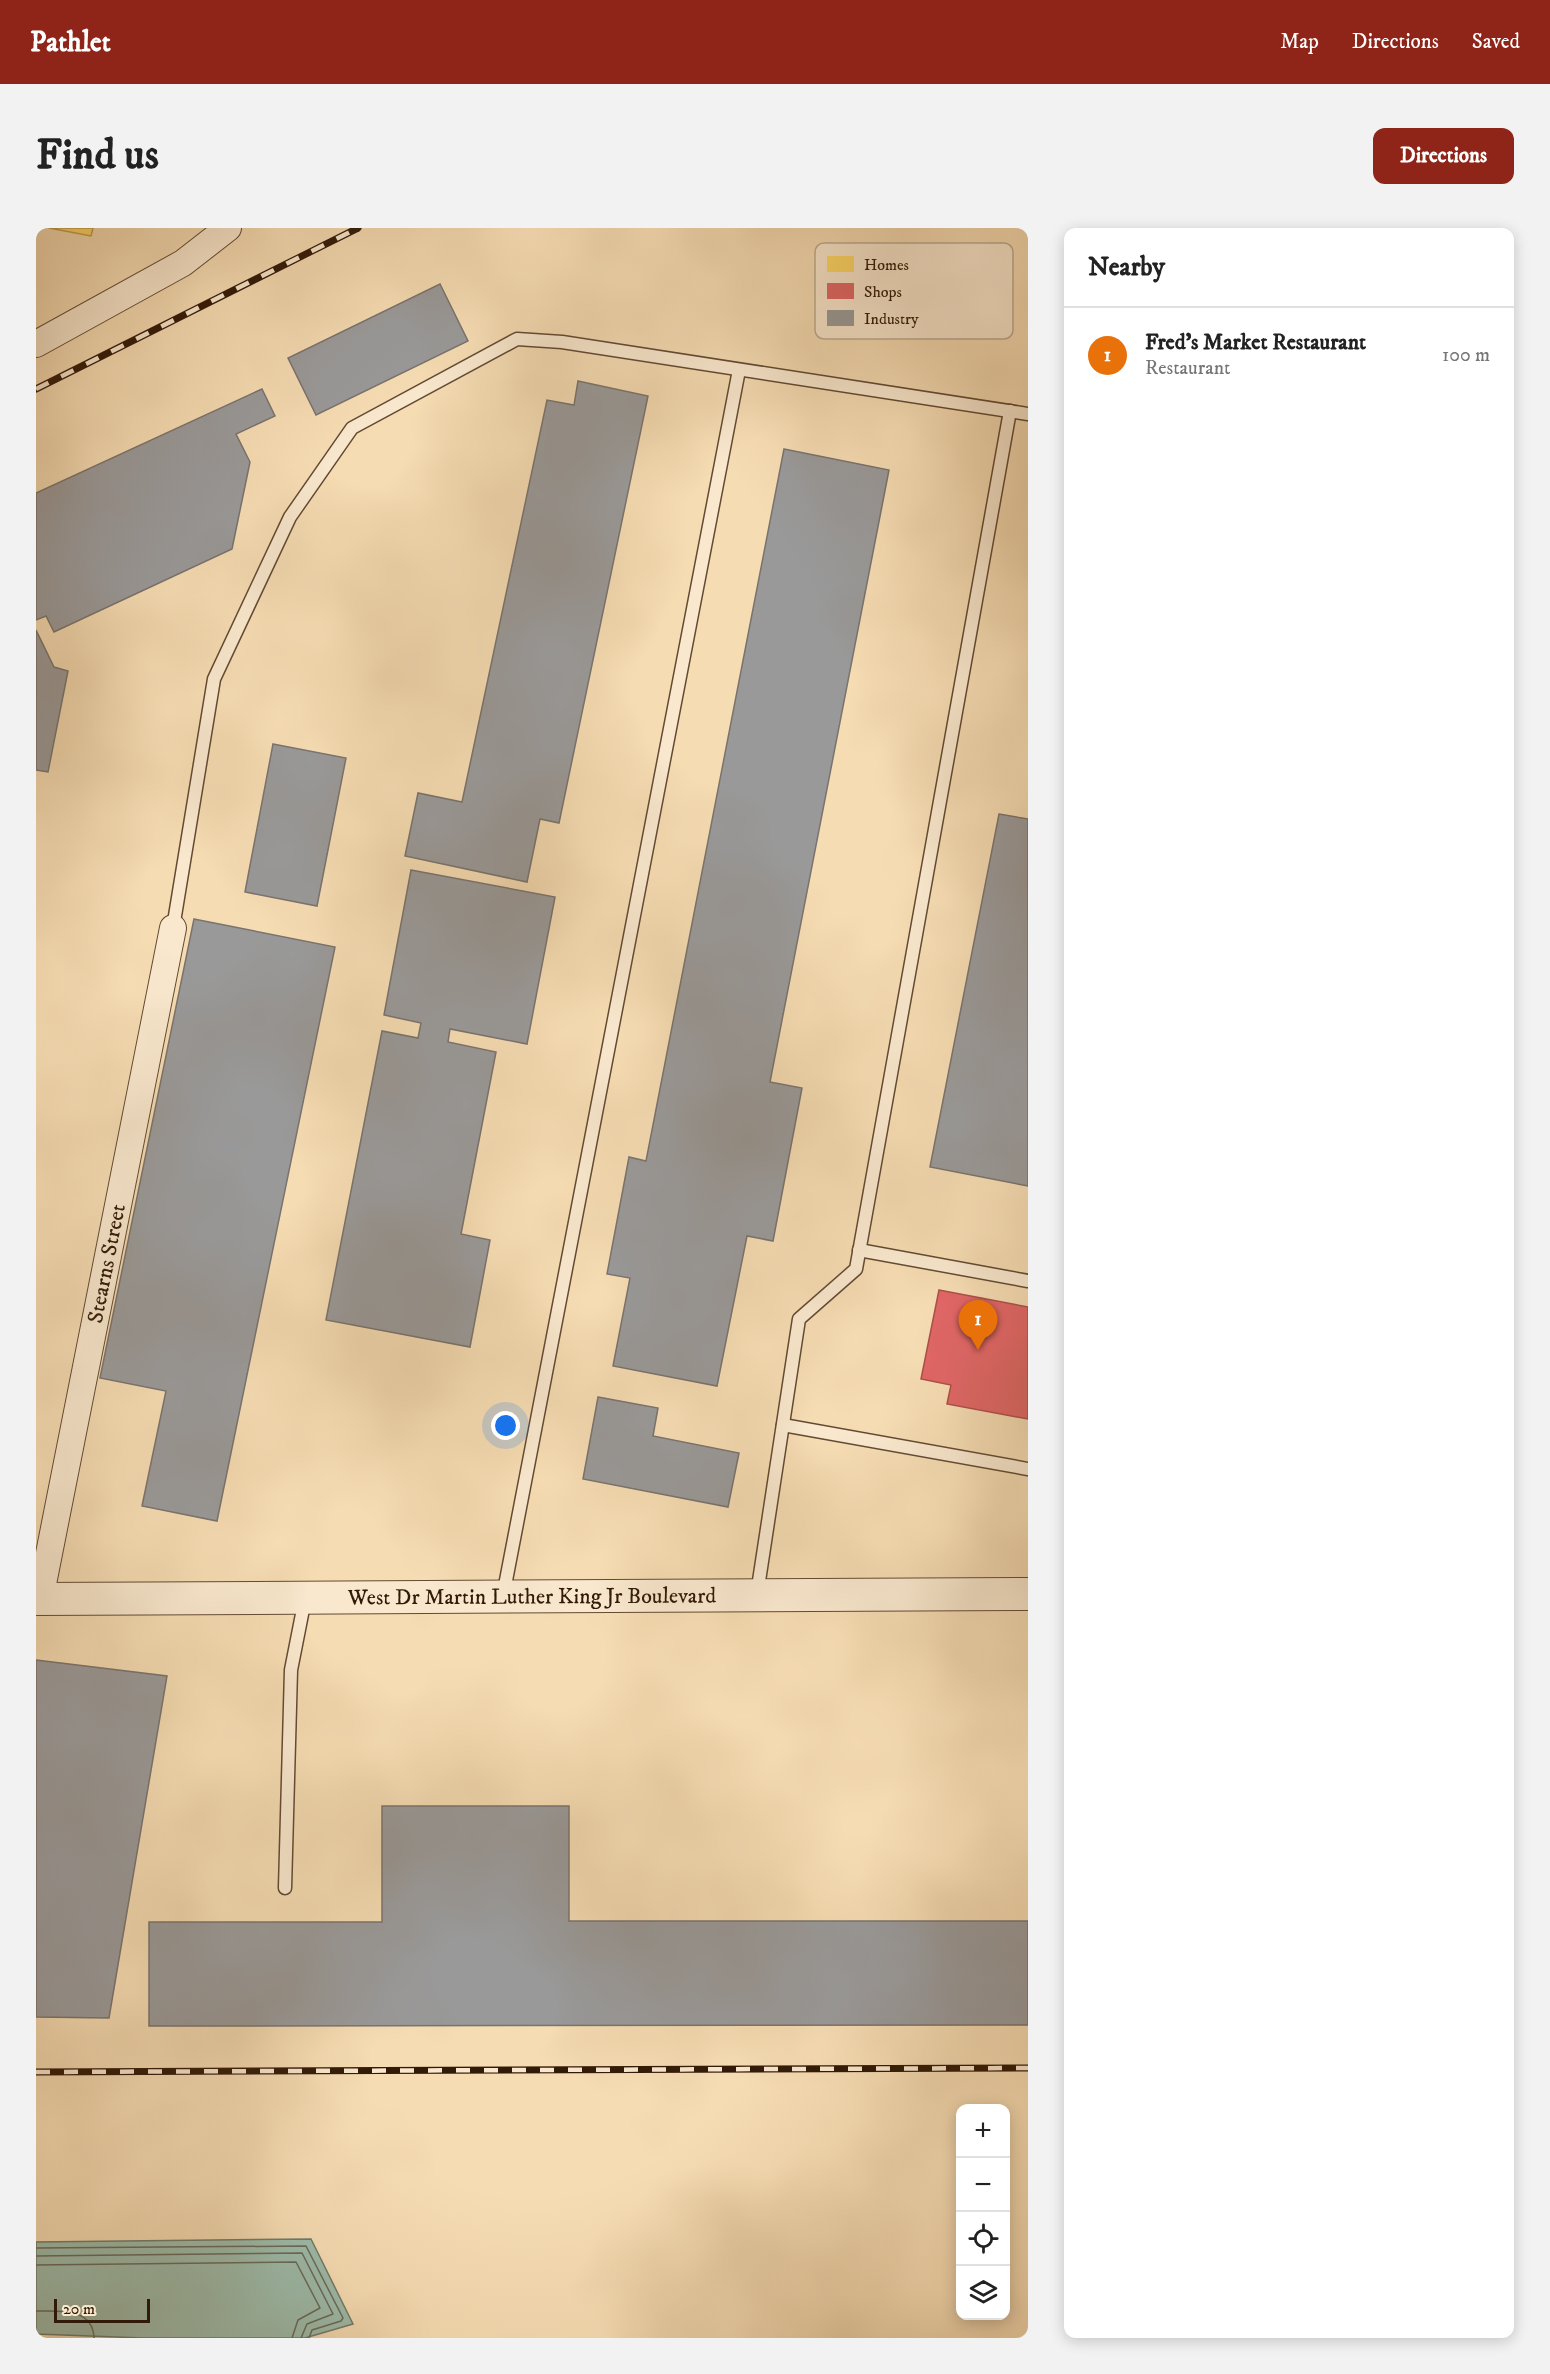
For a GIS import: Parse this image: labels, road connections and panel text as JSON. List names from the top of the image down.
{
  "streets": {
    "street": ["Stearns Street", "West Dr Martin Luther King Jr Boulevard"]
  },
  "crossings": [
    ["Stearns Street", "West Dr Martin Luther King Jr Boulevard"]
  ],
  "legend": ["Homes", "Shops", "Industry"],
  "scale_bar": "20 m",
  "page": {
    "header": "Pathlet",
    "nav": ["Map", "Directions", "Saved"],
    "buttons": "Directions",
    "title": "Find us",
    "heading": "Nearby",
    "list": [
      {
        "mark": "1",
        "name": "Fred's Market Restaurant",
        "note": "Restaurant",
        "value": "100 m"
      }
    ],
    "pins": "1",
    "map_buttons": ["+", "−"],
    "scale": "20 m"
  }
}
